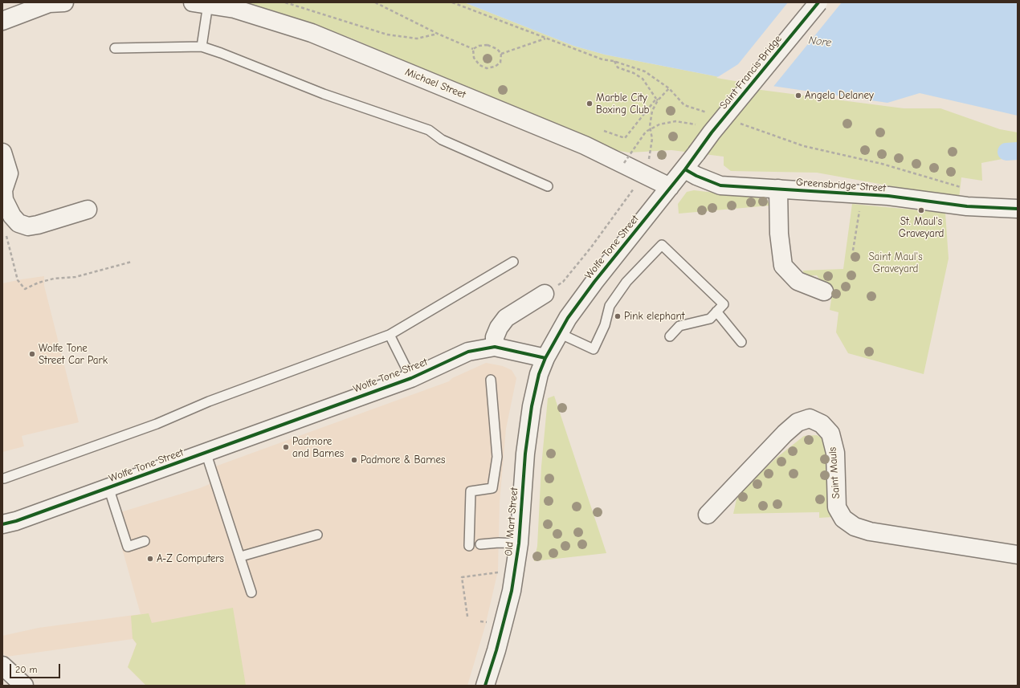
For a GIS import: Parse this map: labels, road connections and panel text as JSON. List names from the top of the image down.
{
  "streets": {
    "main road": [
      "Saint Francis Bridge",
      "Michael Street",
      "Greensbridge Street",
      "Wolfe Tone Street",
      "Saint Mauls",
      "Old Mart Street"
    ]
  },
  "crossings": [
    ["Saint Francis Bridge", "Wolfe Tone Street"],
    ["Michael Street", "Wolfe Tone Street"],
    ["Greensbridge Street", "Wolfe Tone Street"],
    ["Wolfe Tone Street", "Old Mart Street"]
  ],
  "water": ["Nore"],
  "parks": ["Saint Maul's Graveyard"],
  "places": [
    "Angela Delaney",
    "Marble City Boxing Club",
    "St. Maul's Graveyard",
    "Pink elephant",
    "Wolfe Tone Street Car Park",
    "Padmore and Barnes",
    "Padmore & Barnes",
    "A-Z Computers"
  ],
  "scale_bar": "20 m"
}
